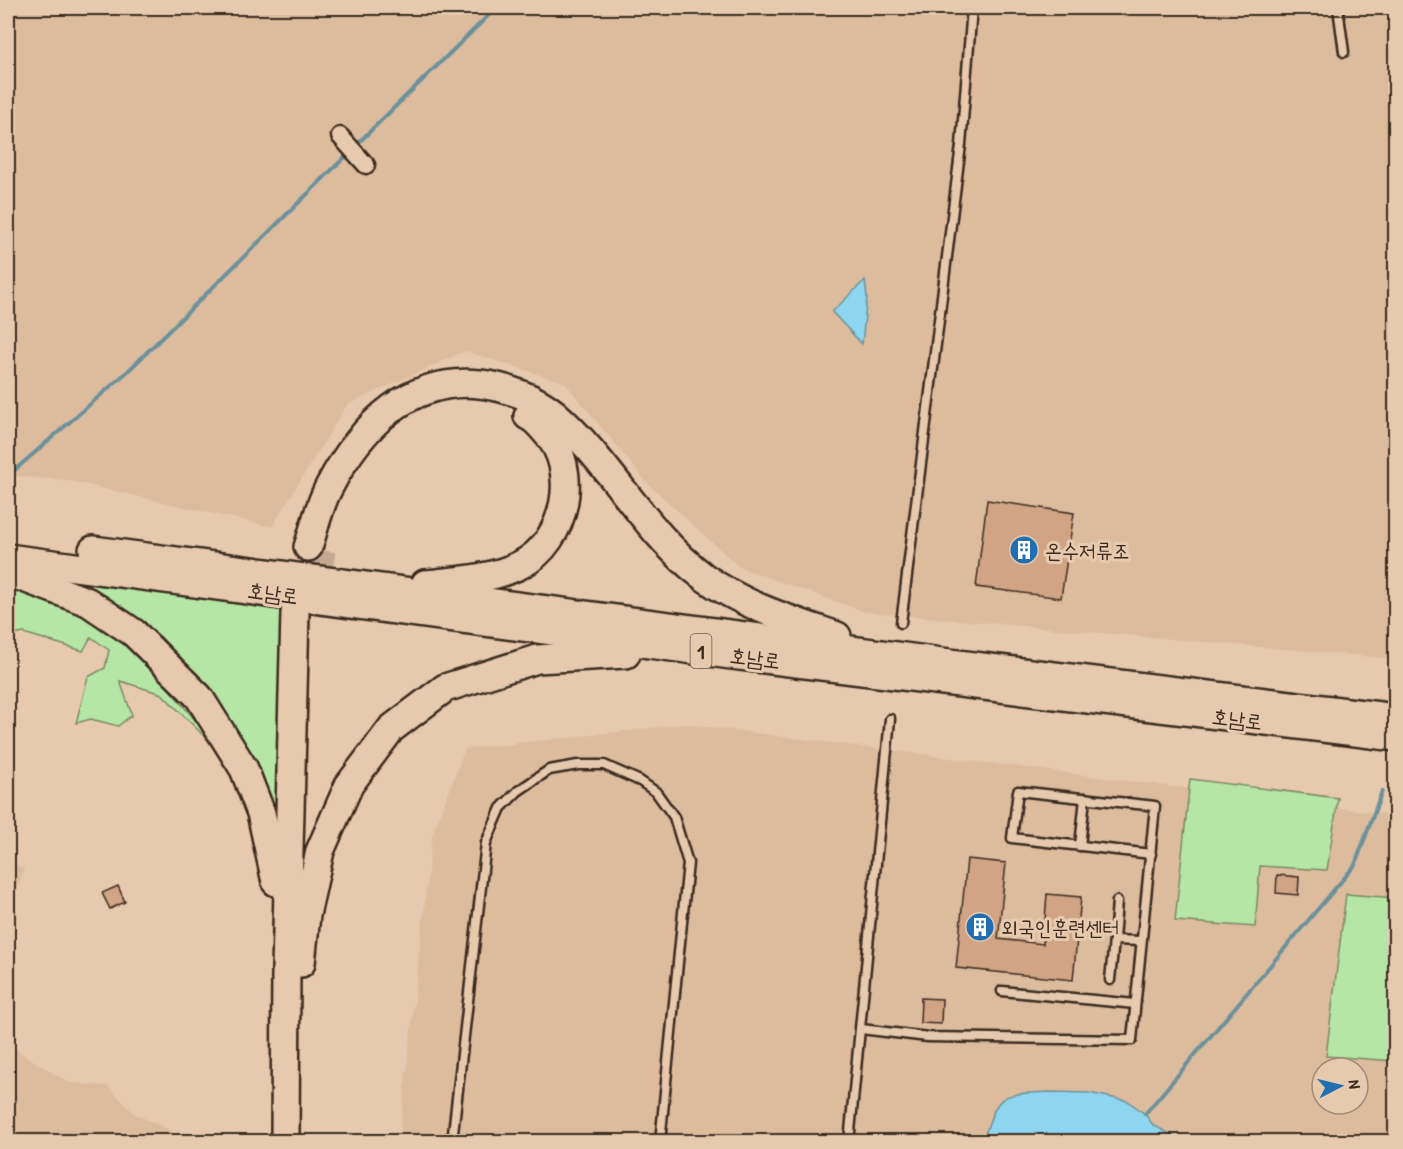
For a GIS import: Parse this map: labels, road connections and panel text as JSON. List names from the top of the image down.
{
  "streets": {
    "highway": ["호남로", "1"]
  },
  "places": {
    "building": ["온수저류조", "외국인훈련센터"]
  },
  "north": "right"
}
